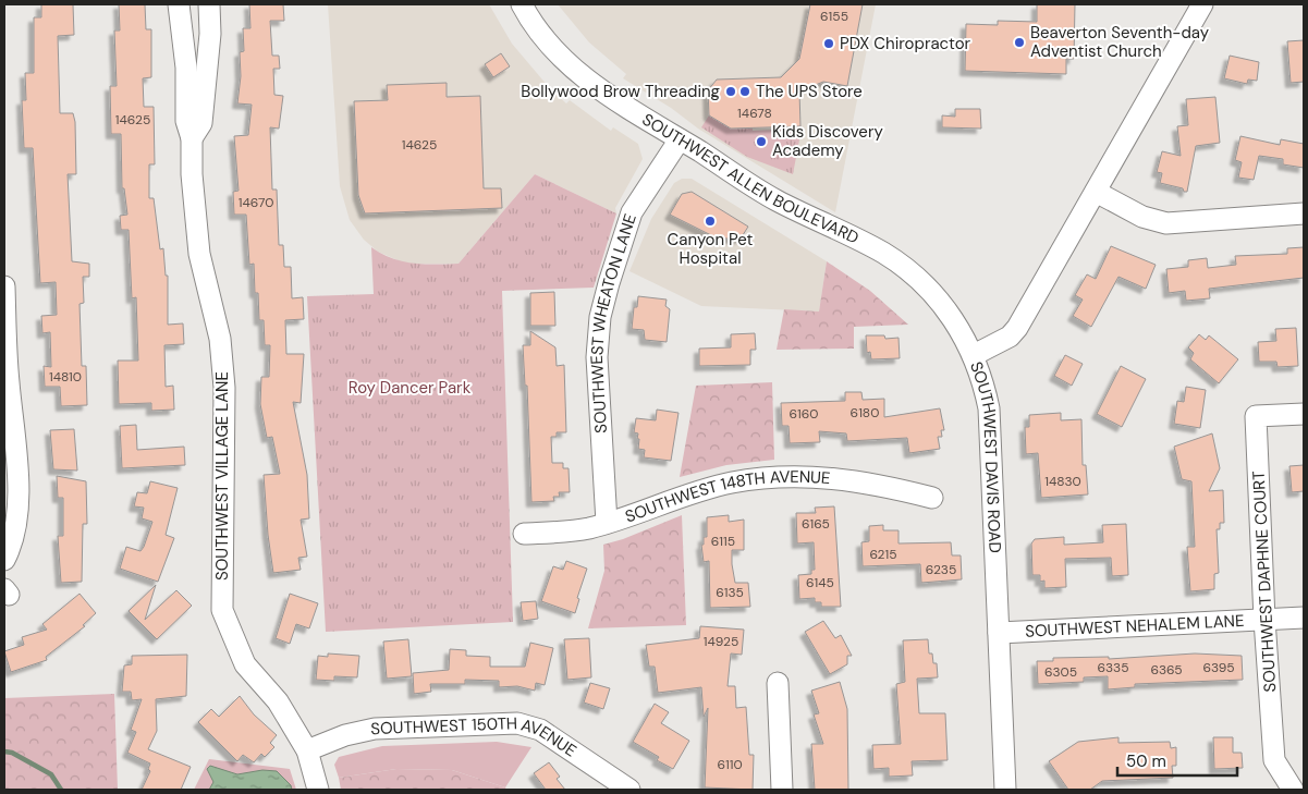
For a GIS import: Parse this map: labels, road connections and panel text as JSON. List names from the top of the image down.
{
  "streets": {
    "street": [
      "SOUTHWEST ALLEN BOULEVARD",
      "SOUTHWEST WHEATON LANE",
      "SOUTHWEST DAVIS ROAD",
      "SOUTHWEST VILLAGE LANE",
      "SOUTHWEST 148TH AVENUE",
      "SOUTHWEST DAPHNE COURT",
      "SOUTHWEST NEHALEM LANE",
      "SOUTHWEST 150TH AVENUE"
    ]
  },
  "crossings": [
    ["SOUTHWEST ALLEN BOULEVARD", "SOUTHWEST WHEATON LANE"],
    ["SOUTHWEST ALLEN BOULEVARD", "SOUTHWEST DAVIS ROAD"],
    ["SOUTHWEST WHEATON LANE", "SOUTHWEST 148TH AVENUE"],
    ["SOUTHWEST DAVIS ROAD", "SOUTHWEST NEHALEM LANE"],
    ["SOUTHWEST VILLAGE LANE", "SOUTHWEST 150TH AVENUE"],
    ["SOUTHWEST DAPHNE COURT", "SOUTHWEST NEHALEM LANE"]
  ],
  "parks": ["Roy Dancer Park"],
  "places": [
    "Beaverton Seventh-day Adventist Church",
    "PDX Chiropractor",
    "Bollywood Brow Threading",
    "The UPS Store",
    "Kids Discovery Academy",
    "Canyon Pet Hospital"
  ],
  "house_numbers": [
    "6155",
    "14678",
    "14625",
    "14625",
    "14670",
    "14810",
    "6180",
    "6160",
    "14830",
    "6165",
    "6115",
    "6215",
    "6235",
    "6145",
    "6135",
    "14925",
    "6335",
    "6395",
    "6365",
    "6305",
    "6110"
  ],
  "scale_bar": "50 m"
}
